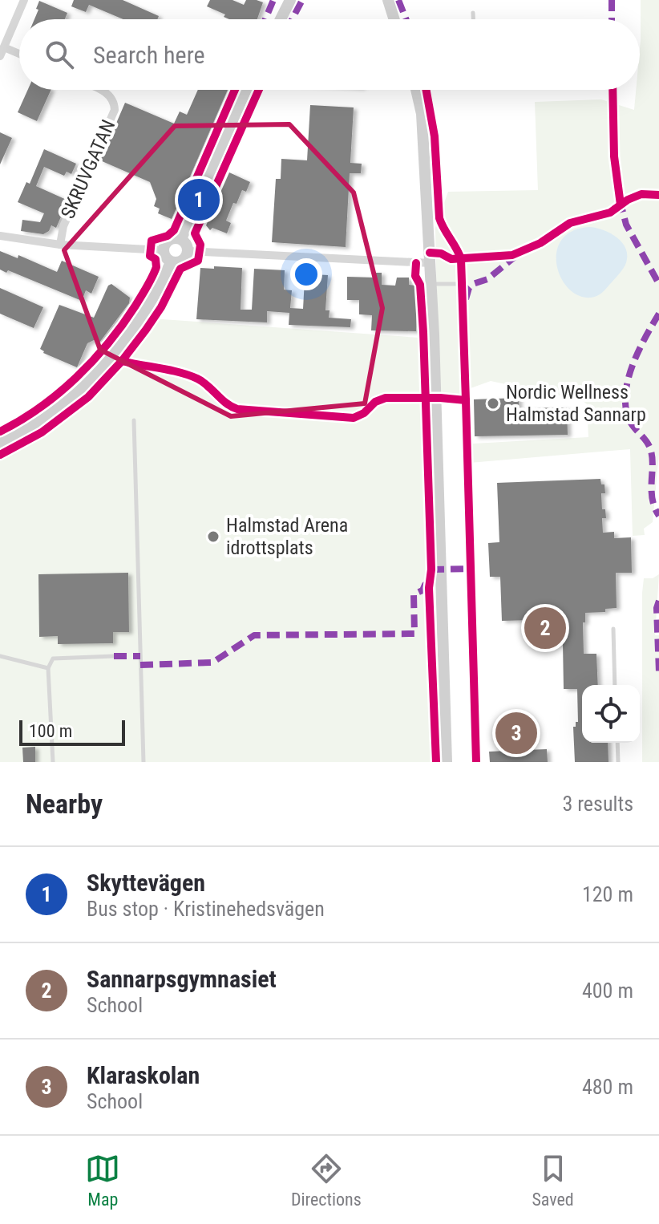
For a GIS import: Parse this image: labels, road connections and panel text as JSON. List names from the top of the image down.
{
  "streets": {
    "street": ["SKRUVGATAN"]
  },
  "places": ["Nordic Wellness Halmstad Sannarp", "Halmstad Arena idrottsplats"],
  "scale_bar": "100 m",
  "page": {
    "search": "Search here",
    "pins": ["1", "2", "3"],
    "scale": "100 m",
    "heading": ["Nearby", "3 results"],
    "list": [
      {
        "mark": "1",
        "name": "Skyttevägen",
        "note": "Bus stop · Kristinehedsvägen",
        "value": "120 m"
      },
      {
        "mark": "2",
        "name": "Sannarpsgymnasiet",
        "note": "School",
        "value": "400 m"
      },
      {
        "mark": "3",
        "name": "Klaraskolan",
        "note": "School",
        "value": "480 m"
      }
    ],
    "nav": ["Map", "Directions", "Saved"]
  }
}
